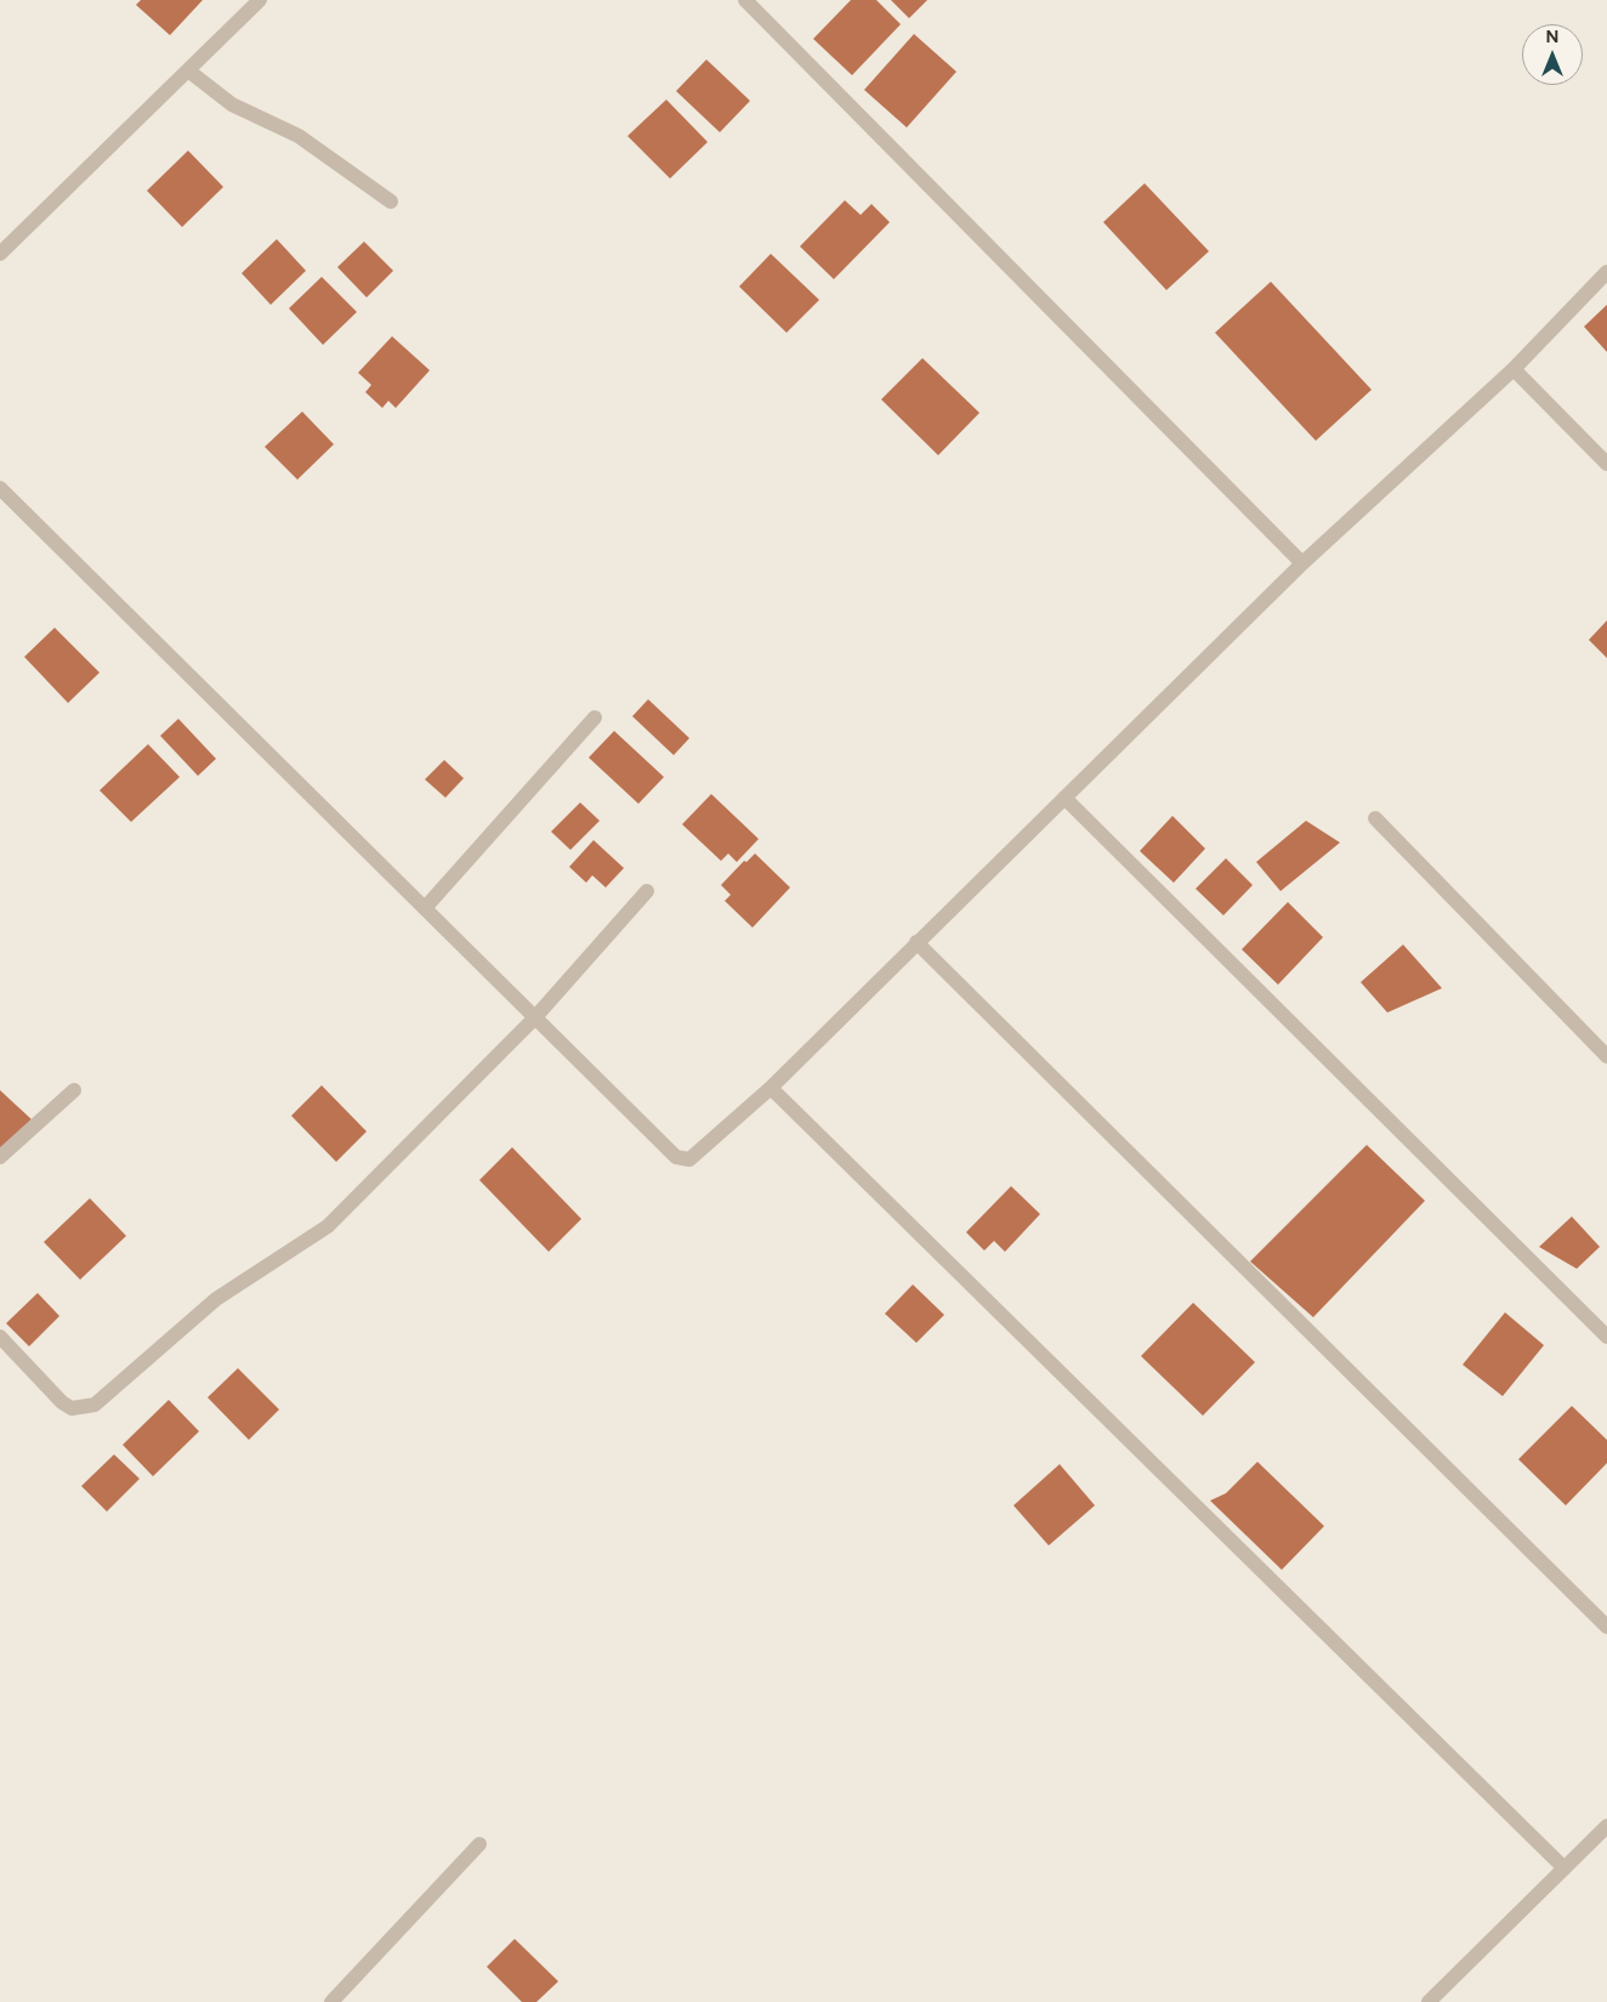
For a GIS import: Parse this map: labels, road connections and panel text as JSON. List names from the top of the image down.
{
  "north": "top"
}
